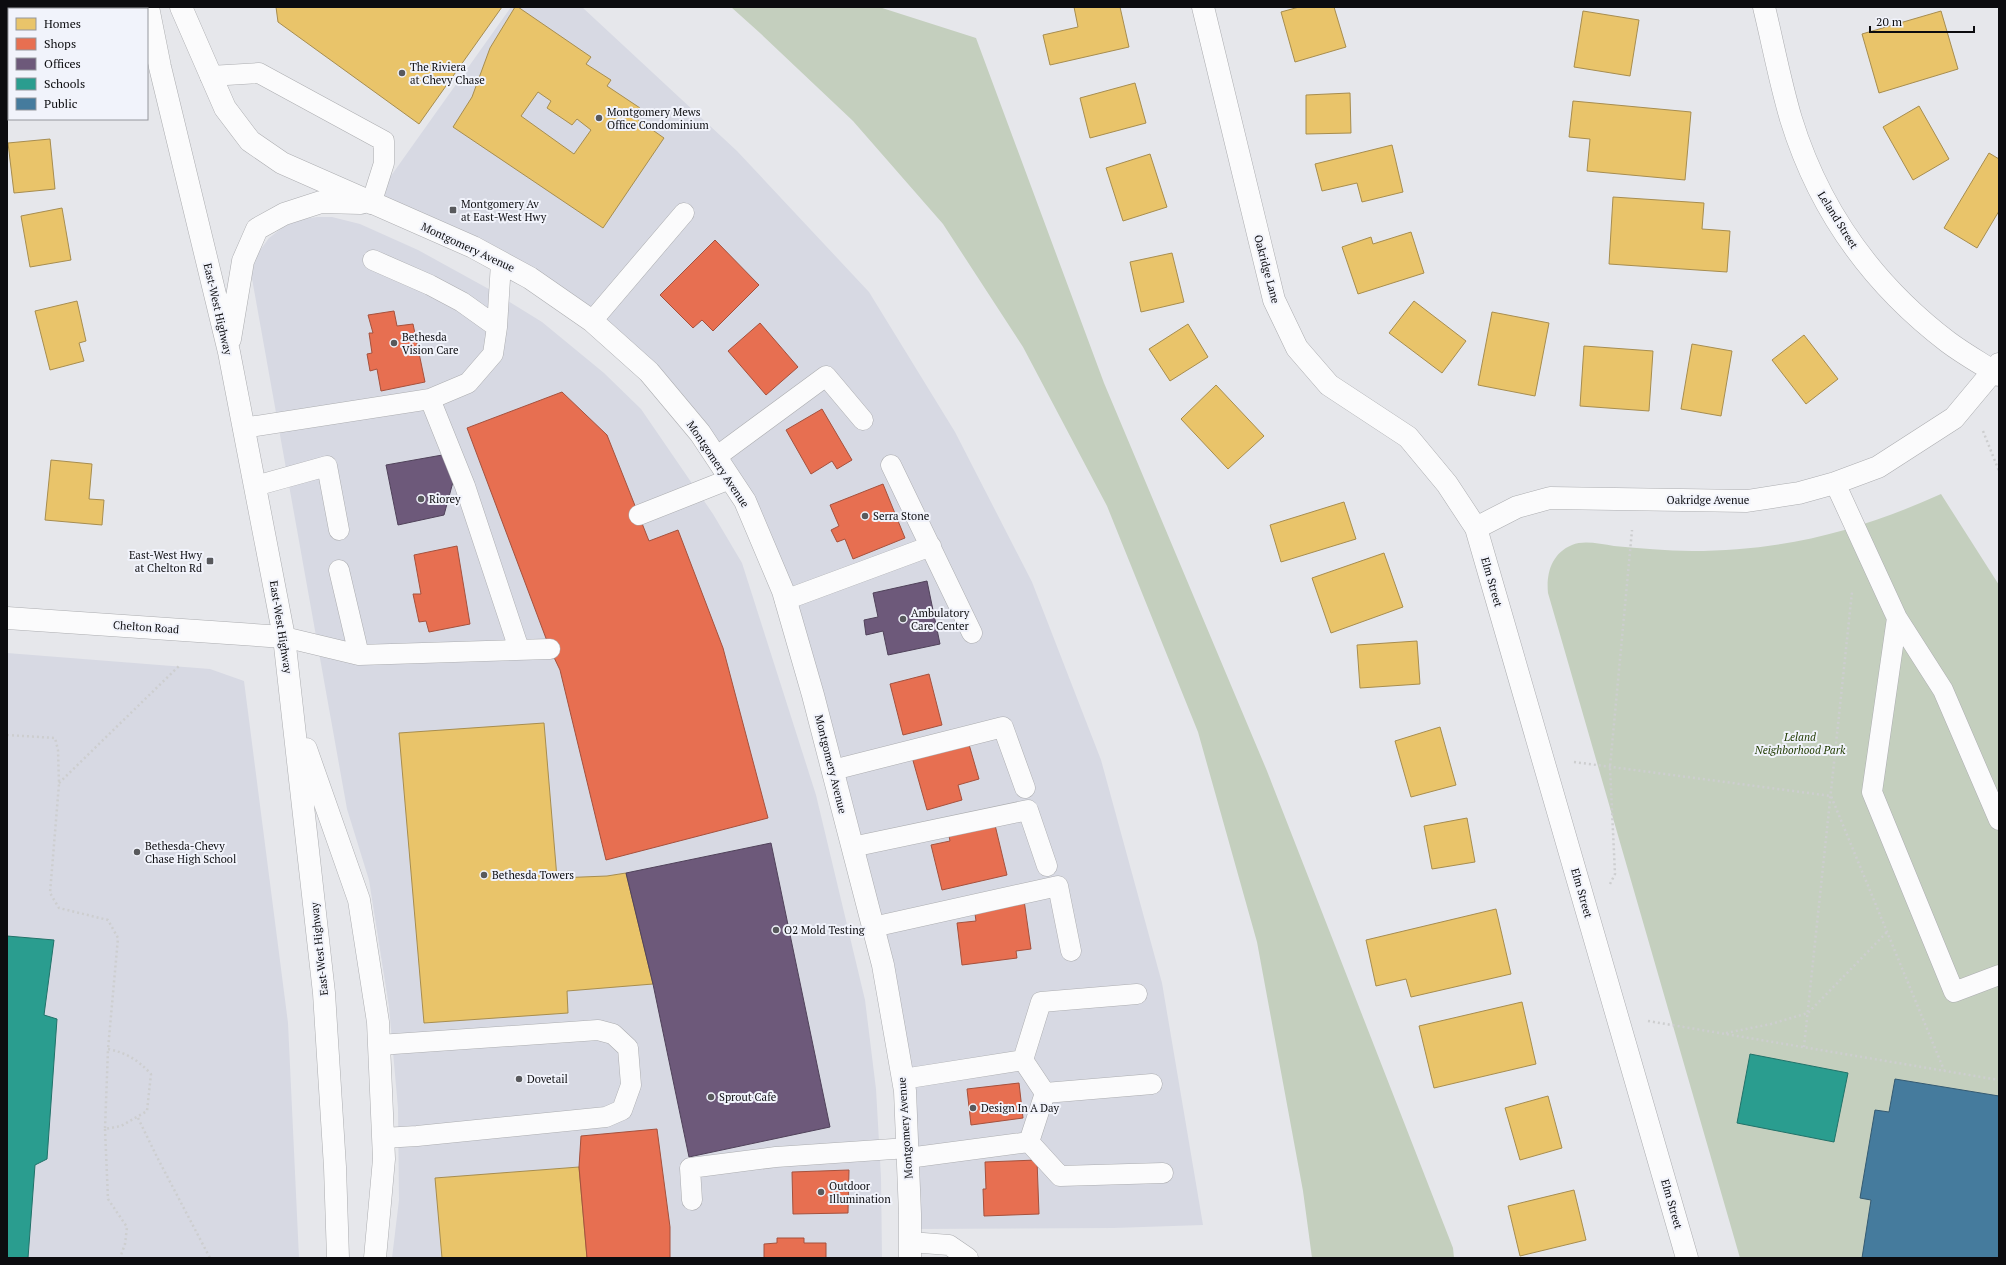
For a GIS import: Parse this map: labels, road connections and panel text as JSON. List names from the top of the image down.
{
  "streets": {
    "main road": [
      "Leland Street",
      "Montgomery Avenue",
      "Oakridge Lane",
      "East-West Highway",
      "Oakridge Avenue",
      "Elm Street",
      "Chelton Road"
    ]
  },
  "crossings": [
    ["Leland Street", "Oakridge Avenue"],
    ["Oakridge Lane", "Oakridge Avenue"],
    ["Oakridge Lane", "Elm Street"],
    ["East-West Highway", "Chelton Road"],
    ["Oakridge Avenue", "Elm Street"]
  ],
  "parks": ["Leland Neighborhood Park"],
  "places": {
    "other": [
      "The Riviera at Chevy Chase",
      "Montgomery Mews Office Condominium",
      "Bethesda Vision Care",
      "Riorey",
      "Serra Stone",
      "Ambulatory Care Center",
      "Bethesda-Chevy Chase High School",
      "Bethesda Towers",
      "O2 Mold Testing",
      "Dovetail",
      "Sprout Cafe",
      "Design In A Day",
      "Outdoor Illumination"
    ],
    "transit": ["Montgomery Av at East-West Hwy", "East-West Hwy at Chelton Rd"]
  },
  "legend": [
    "Homes",
    "Shops",
    "Offices",
    "Schools",
    "Public"
  ],
  "scale_bar": "20 m"
}
